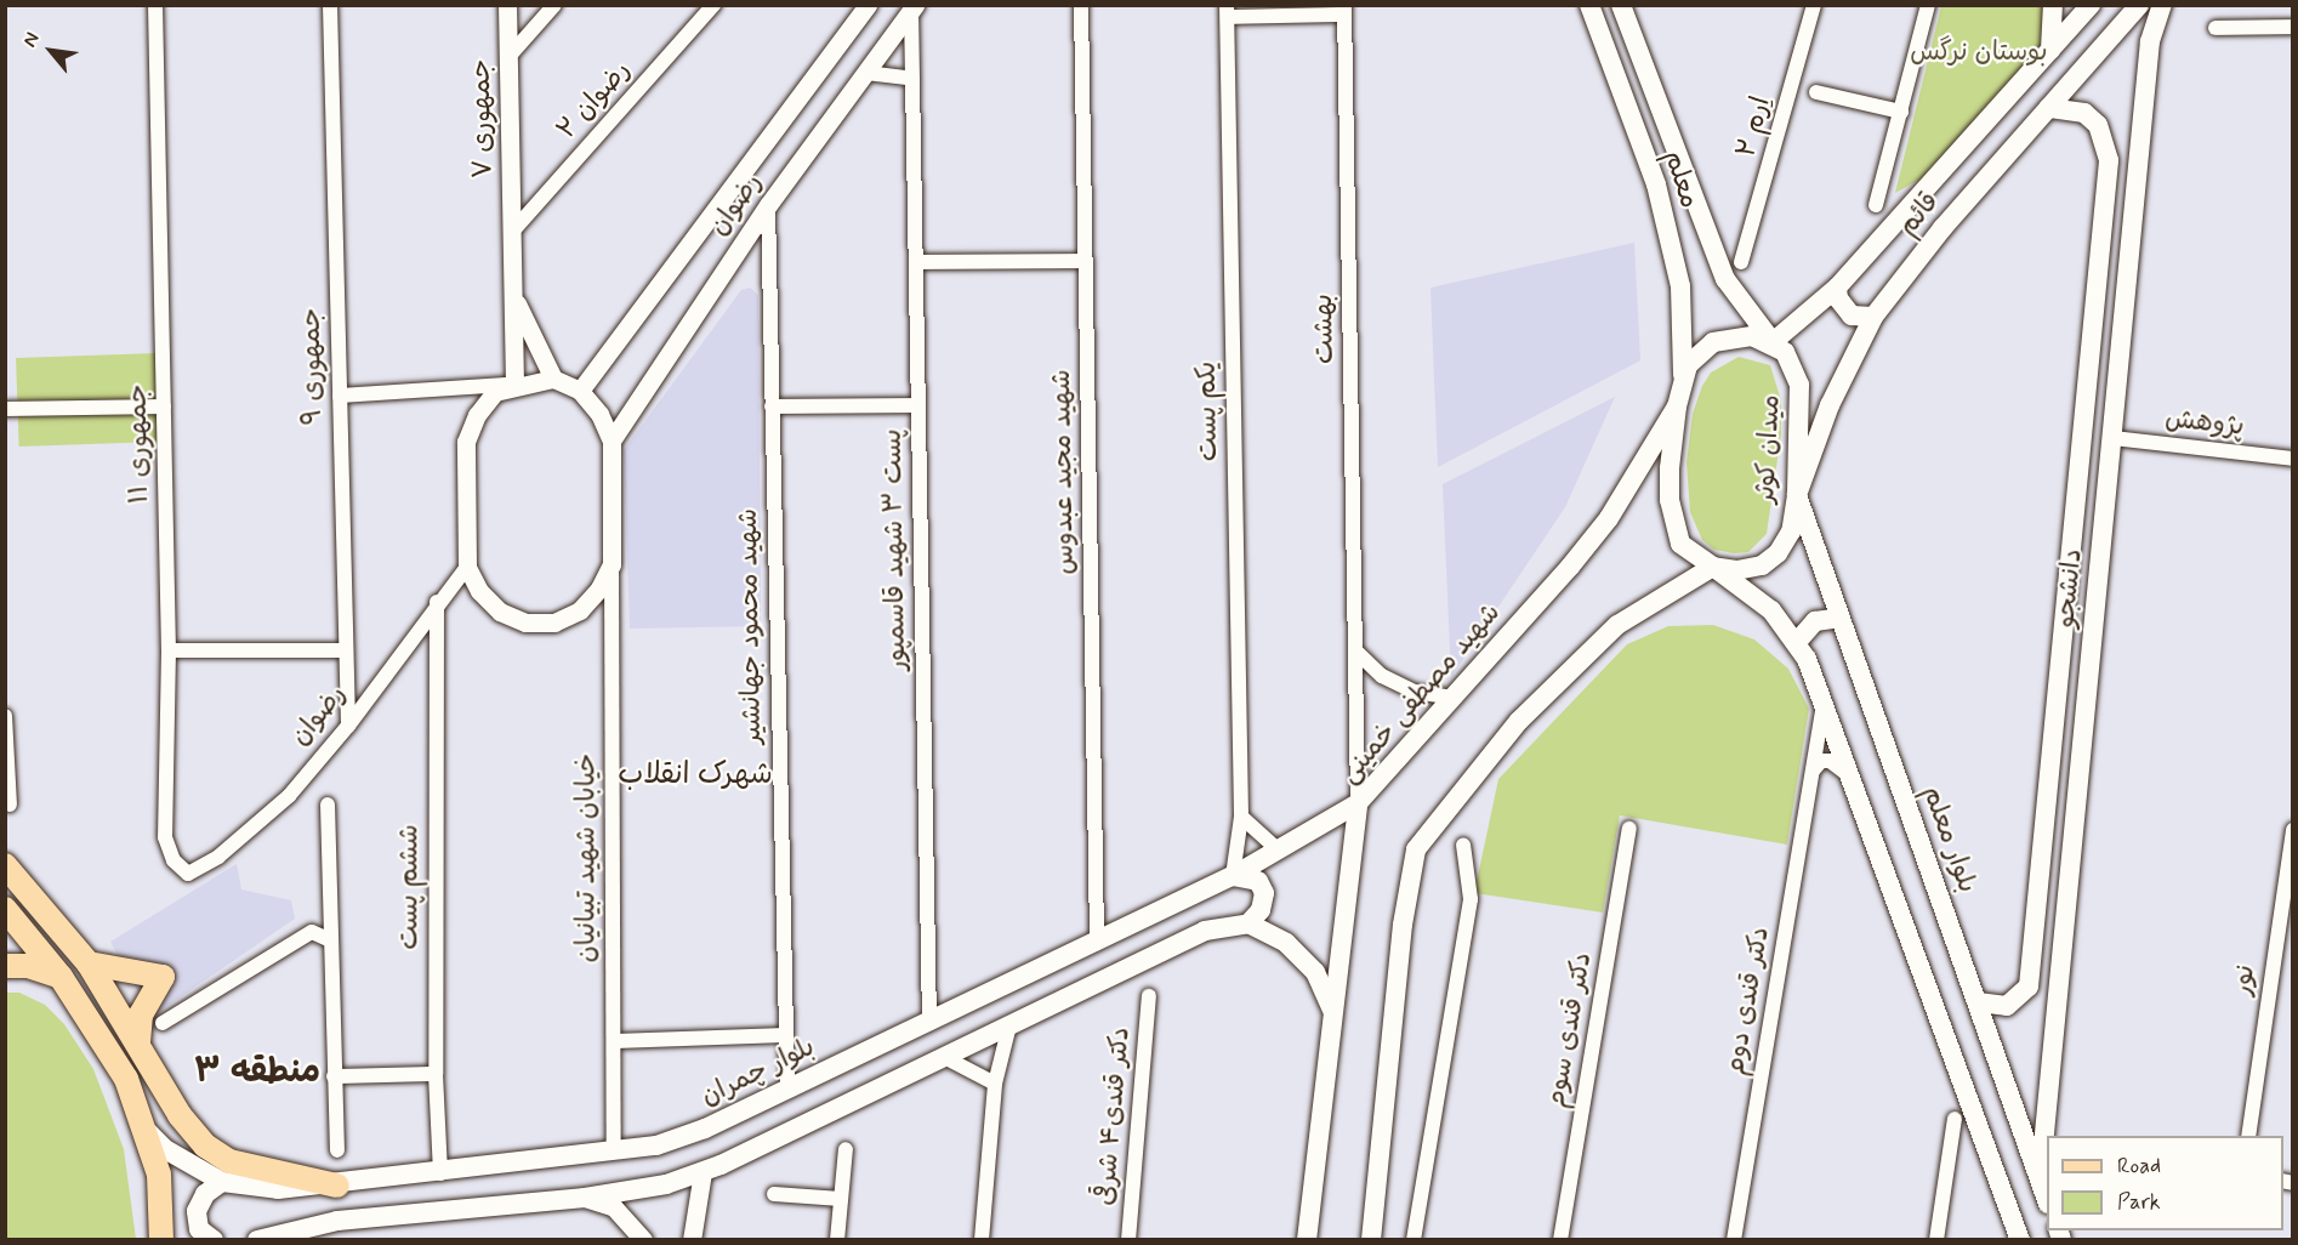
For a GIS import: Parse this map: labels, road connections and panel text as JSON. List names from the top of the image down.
{
  "streets": {
    "main road": [
      "معلم",
      "قائم",
      "میدان کوثر",
      "دانشجو",
      "شهید مصطفی خمینی",
      "بلوار معلم",
      "بلوار چمران"
    ],
    "street": [
      "رضوان ۲",
      "جمهوری ۷",
      "اِرم ۲",
      "رضوان",
      "بهشت",
      "جمهوری ۹",
      "یکم پست",
      "پژوهش",
      "جمهوری ۱۱",
      "شهید مجید عبدوس",
      "پست ۳ شهید قاسمپور",
      "شهید محمود جهانشیر",
      "خیابان شهید تبیانیان",
      "ششم پست",
      "نور",
      "دکتر قندی دوم",
      "دکتر قندی سوم",
      "دکتر قندی۴ شرقی"
    ]
  },
  "crossings": [
    ["رضوان ۲", "جمهوری ۷"],
    ["جمهوری ۷", "رضوان"],
    ["جمهوری ۷", "خیابان شهید تبیانیان"],
    ["معلم", "قائم"],
    ["معلم", "میدان کوثر"],
    ["معلم", "شهید مصطفی خمینی"],
    ["معلم", "بلوار معلم"],
    ["رضوان", "جمهوری ۹"],
    ["رضوان", "جمهوری ۱۱"],
    ["رضوان", "پست ۳ شهید قاسمپور"],
    ["رضوان", "شهید محمود جهانشیر"],
    ["رضوان", "خیابان شهید تبیانیان"],
    ["رضوان", "ششم پست"],
    ["قائم", "میدان کوثر"],
    ["قائم", "دانشجو"],
    ["قائم", "شهید مصطفی خمینی"],
    ["قائم", "بلوار معلم"],
    ["بهشت", "شهید مصطفی خمینی"],
    ["بهشت", "بلوار چمران"],
    ["یکم پست", "بلوار چمران"],
    ["پژوهش", "دانشجو"],
    ["میدان کوثر", "شهید مصطفی خمینی"],
    ["میدان کوثر", "بلوار معلم"],
    ["شهید مجید عبدوس", "بلوار چمران"],
    ["پست ۳ شهید قاسمپور", "بلوار چمران"],
    ["دانشجو", "بلوار معلم"],
    ["شهید محمود جهانشیر", "بلوار چمران"],
    ["شهید مصطفی خمینی", "بلوار معلم"],
    ["شهید مصطفی خمینی", "بلوار چمران"],
    ["خیابان شهید تبیانیان", "بلوار چمران"],
    ["ششم پست", "بلوار چمران"]
  ],
  "districts": ["شهرک انقلاب", "منطقه ۳"],
  "parks": ["بوستان نرگس"],
  "legend": ["Road", "Park"],
  "north": "top left"
}
